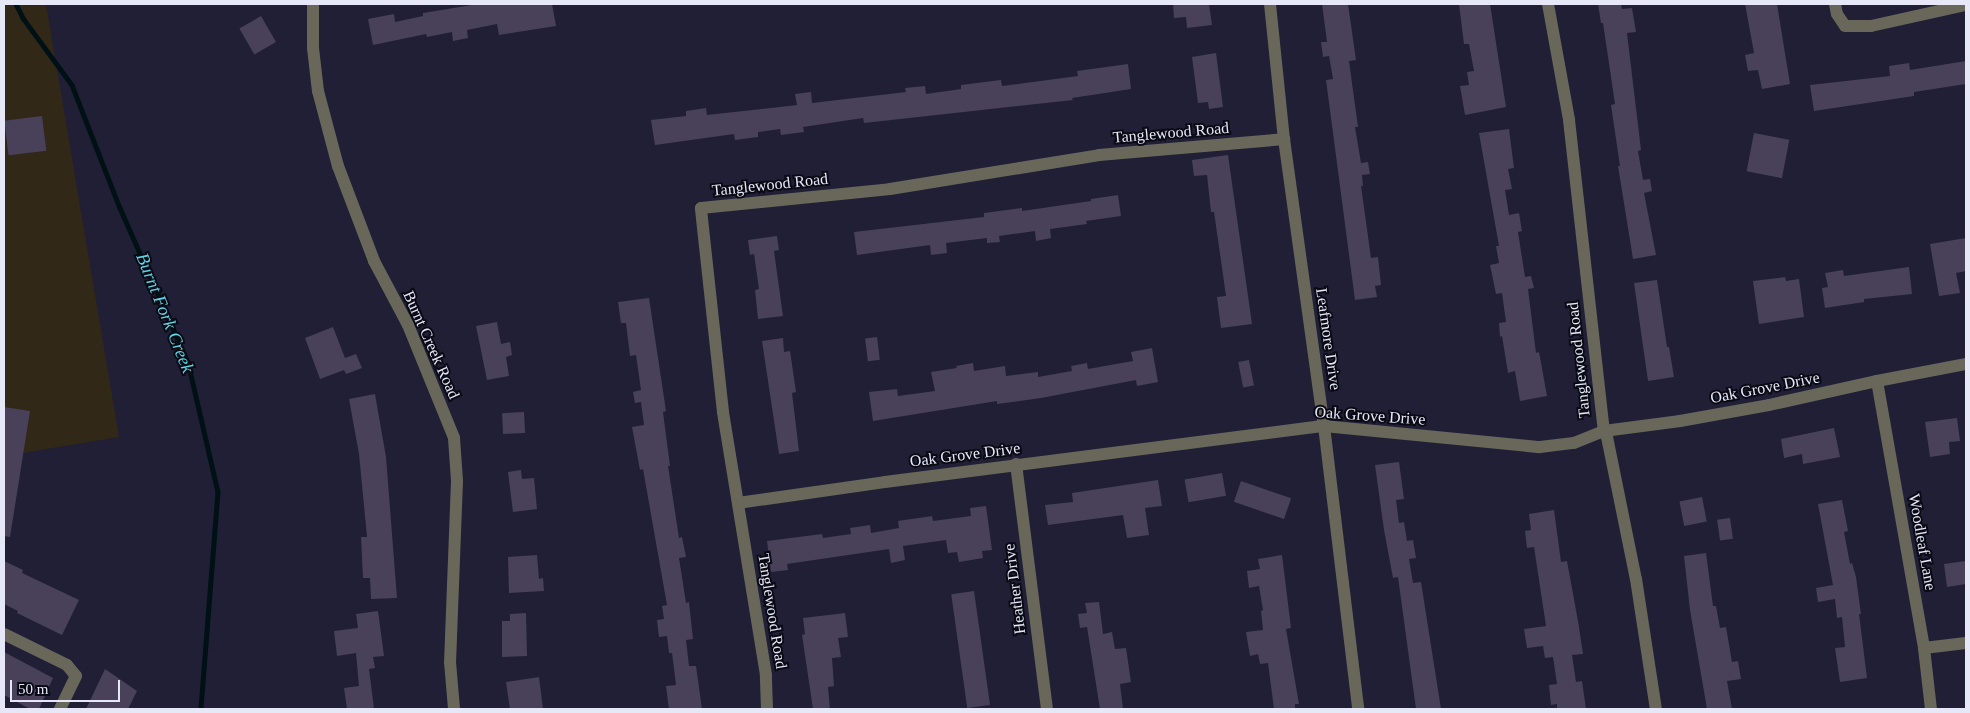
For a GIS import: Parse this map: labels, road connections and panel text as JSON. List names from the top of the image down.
{
  "streets": {
    "street": [
      "Tanglewood Road",
      "Leafmore Drive",
      "Burnt Creek Road",
      "Oak Grove Drive",
      "Woodleaf Lane",
      "Heather Drive"
    ]
  },
  "crossings": [
    ["Tanglewood Road", "Leafmore Drive"],
    ["Tanglewood Road", "Oak Grove Drive"],
    ["Leafmore Drive", "Oak Grove Drive"],
    ["Oak Grove Drive", "Woodleaf Lane"],
    ["Oak Grove Drive", "Heather Drive"]
  ],
  "water": ["Burnt Fork Creek"],
  "scale_bar": "50 m"
}
